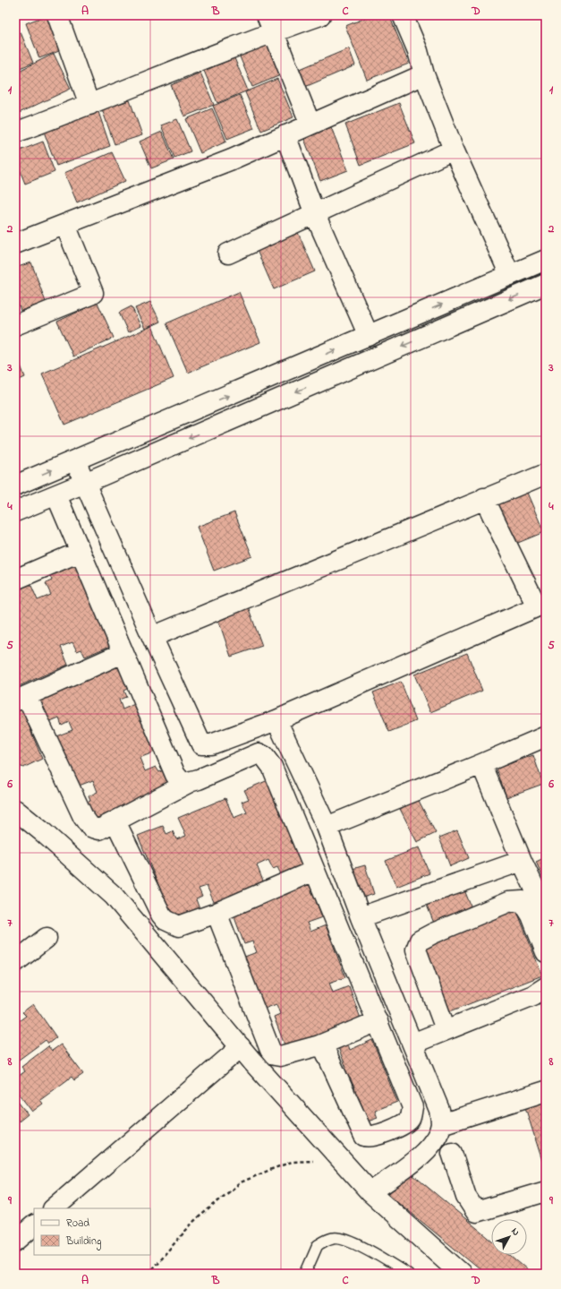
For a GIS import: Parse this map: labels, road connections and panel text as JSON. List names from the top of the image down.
{
  "legend": ["Road", "Building"],
  "north": "top right",
  "grid": {
    "columns": [
      "A",
      "B",
      "C",
      "D"
    ],
    "rows": [
      "1",
      "2",
      "3",
      "4",
      "5",
      "6",
      "7",
      "8",
      "9"
    ]
  }
}
